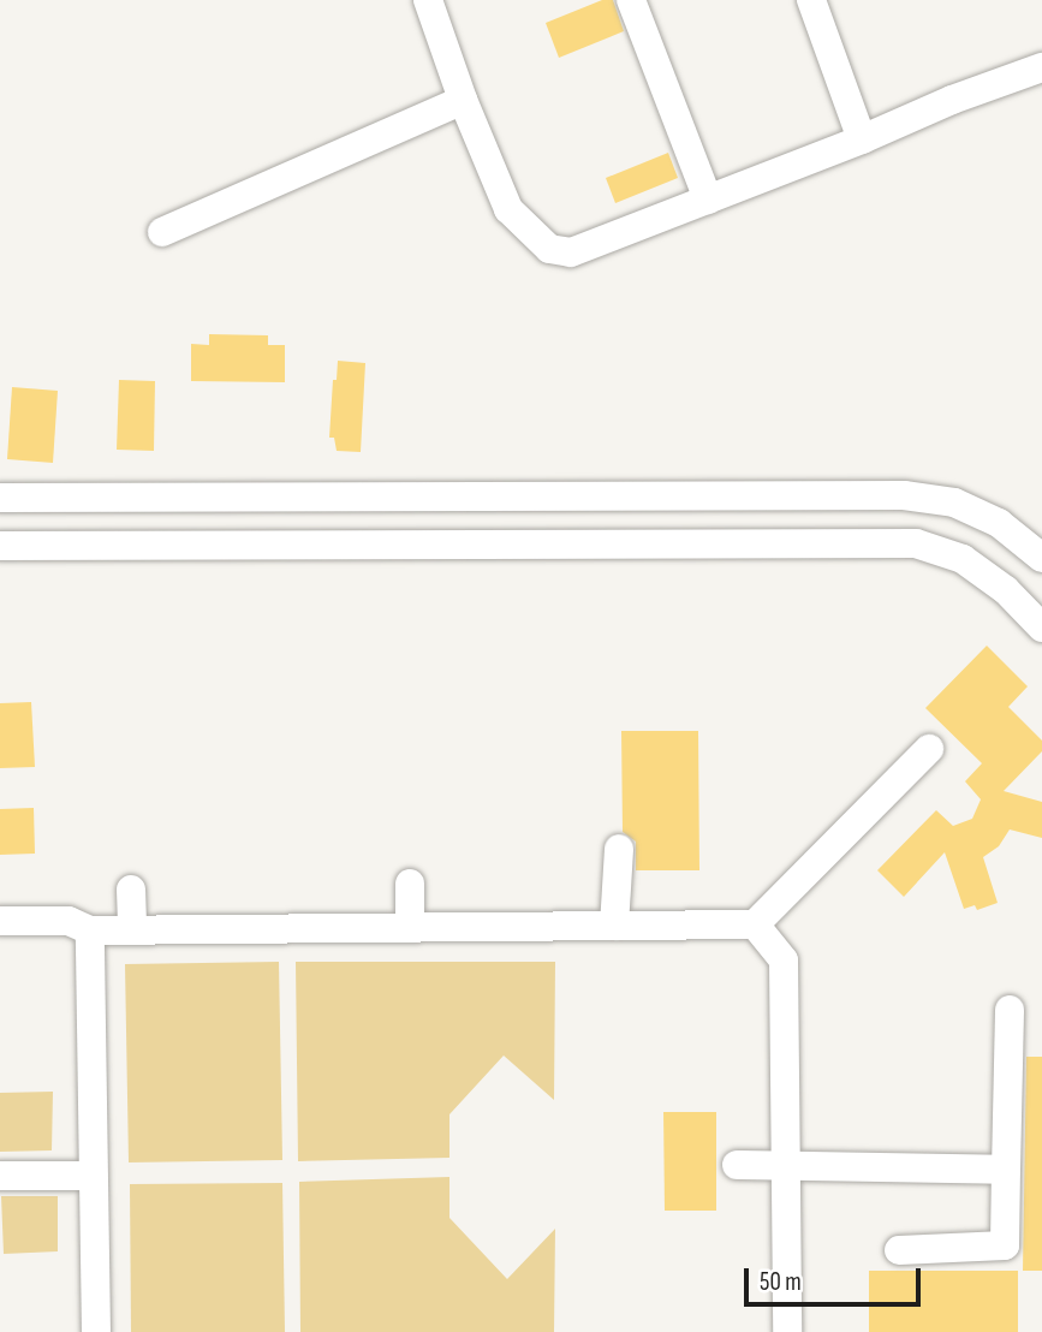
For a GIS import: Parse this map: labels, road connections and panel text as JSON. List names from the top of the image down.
{
  "scale_bar": "50 m"
}
